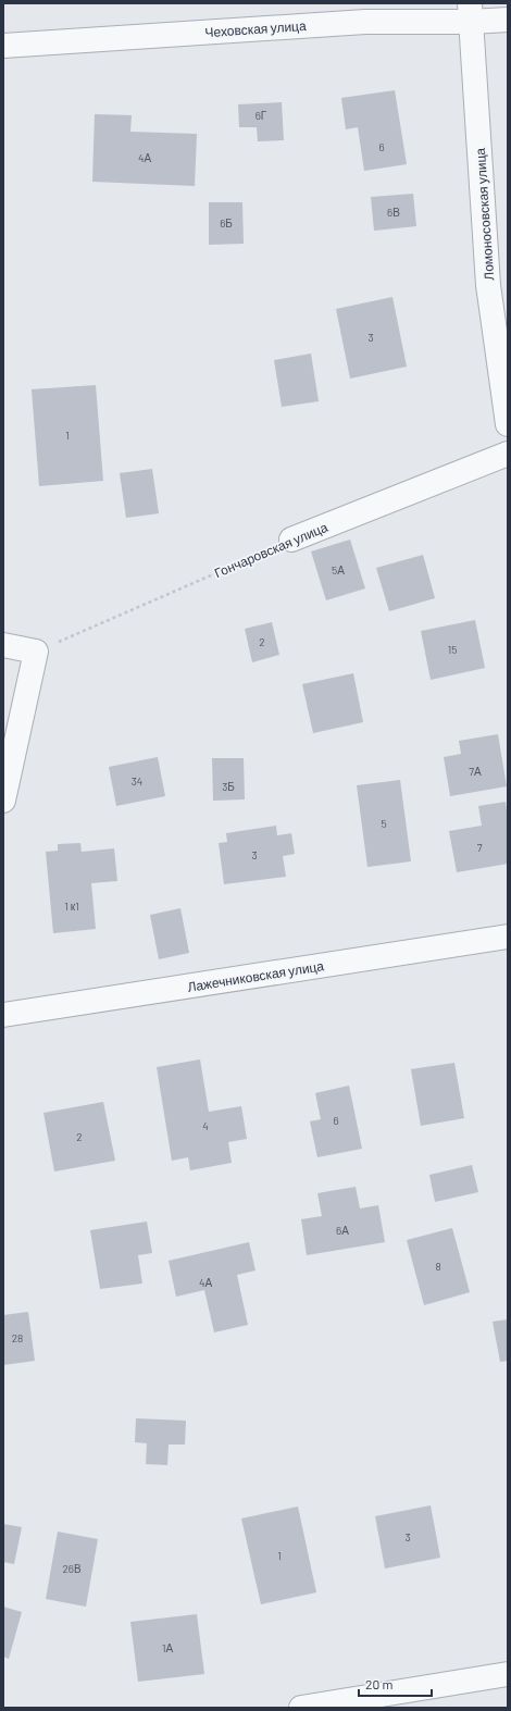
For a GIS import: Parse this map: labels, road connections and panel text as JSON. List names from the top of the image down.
{
  "streets": {
    "street": [
      "Чеховская улица",
      "Ломоносовская улица",
      "Гончаровская улица",
      "Лажечниковская улица"
    ]
  },
  "crossings": [
    ["Чеховская улица", "Ломоносовская улица"]
  ],
  "house_numbers": [
    "6Г",
    "6",
    "4А",
    "6В",
    "6Б",
    "3",
    "1",
    "5А",
    "2",
    "15",
    "7А",
    "34",
    "3Б",
    "5",
    "7",
    "3",
    "1 к1",
    "6",
    "4",
    "2",
    "6А",
    "8",
    "4А",
    "28",
    "3",
    "1",
    "26В",
    "1А"
  ],
  "scale_bar": "20 m"
}
